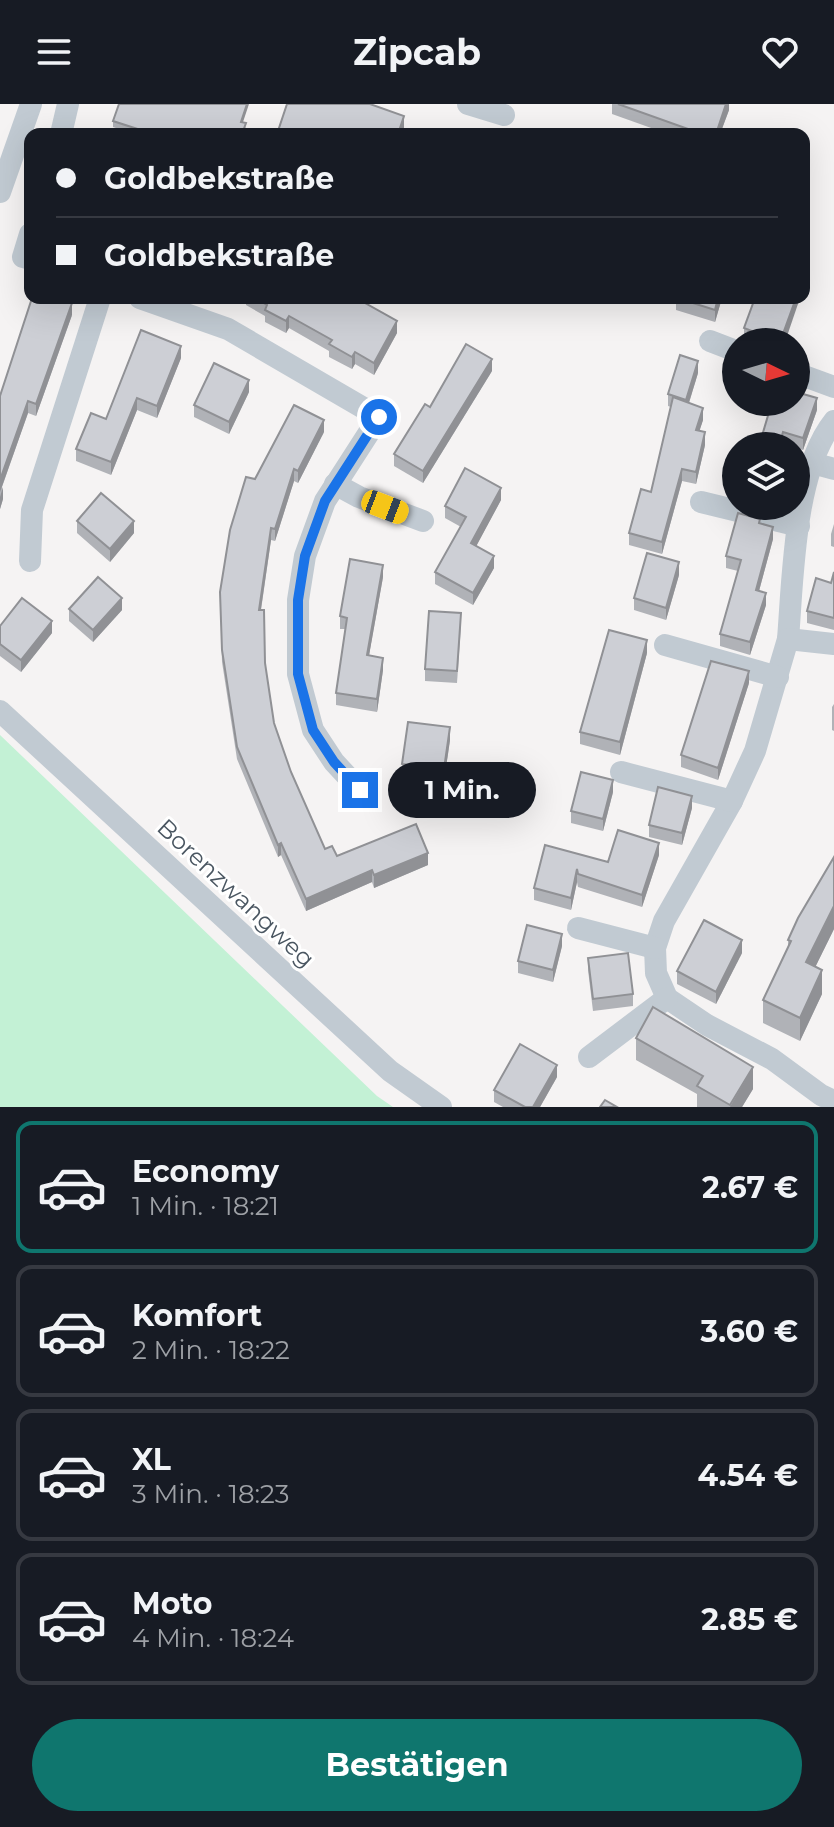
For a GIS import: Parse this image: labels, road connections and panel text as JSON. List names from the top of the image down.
{
  "streets": {
    "street": ["Borenzwangweg"]
  },
  "north": "right",
  "page": {
    "header": "Zipcab",
    "banner": ["Goldbekstraße", "Goldbekstraße"],
    "bubble": "1 Min.",
    "list": [
      {
        "name": "Economy",
        "note": "1 Min. · 18:21",
        "value": "2.67 €"
      },
      {
        "name": "Komfort",
        "note": "2 Min. · 18:22",
        "value": "3.60 €"
      },
      {
        "name": "XL",
        "note": "3 Min. · 18:23",
        "value": "4.54 €"
      },
      {
        "name": "Moto",
        "note": "4 Min. · 18:24",
        "value": "2.85 €"
      }
    ],
    "buttons": "Bestätigen"
  }
}
